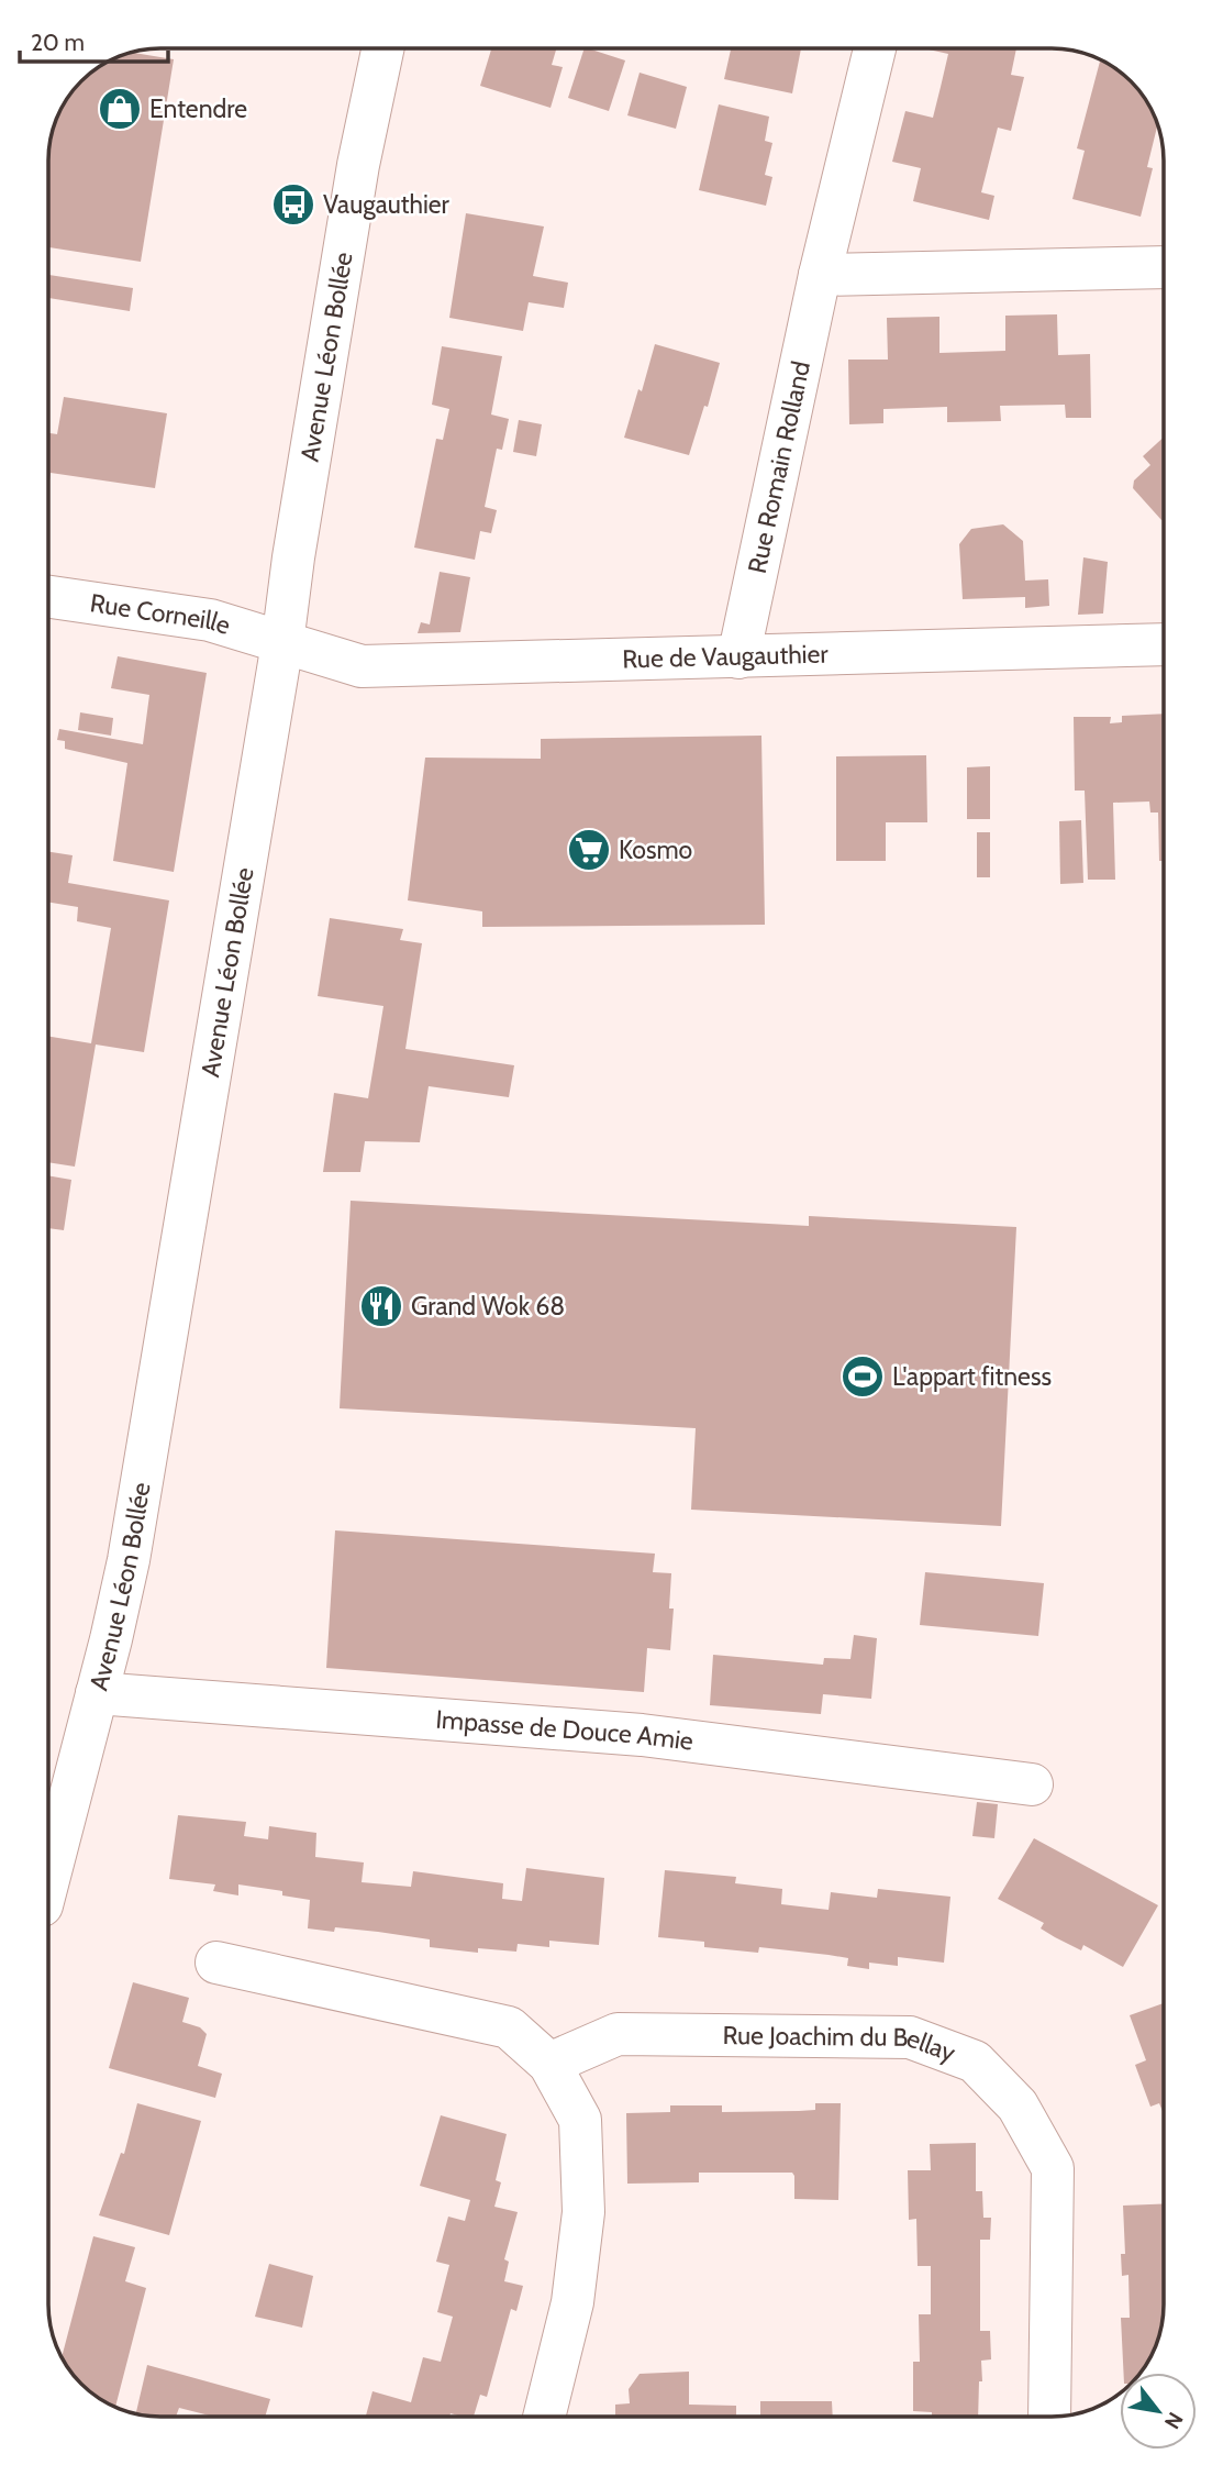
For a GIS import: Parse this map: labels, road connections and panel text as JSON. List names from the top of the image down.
{
  "streets": {
    "street": [
      "Avenue Léon Bollée",
      "Rue Romain Rolland",
      "Rue Corneille",
      "Rue de Vaugauthier",
      "Impasse de Douce Amie",
      "Rue Joachim du Bellay"
    ]
  },
  "crossings": [
    ["Avenue Léon Bollée", "Rue Corneille"],
    ["Avenue Léon Bollée", "Rue de Vaugauthier"],
    ["Avenue Léon Bollée", "Impasse de Douce Amie"],
    ["Rue Romain Rolland", "Rue de Vaugauthier"],
    ["Rue Corneille", "Rue de Vaugauthier"]
  ],
  "places": {
    "shop": ["Entendre"],
    "bus stop": ["Vaugauthier"],
    "supermarket": ["Kosmo"],
    "restaurant": ["Grand Wok 68"],
    "sports": ["L'appart fitness"]
  },
  "scale_bar": "20 m",
  "north": "bottom right"
}
